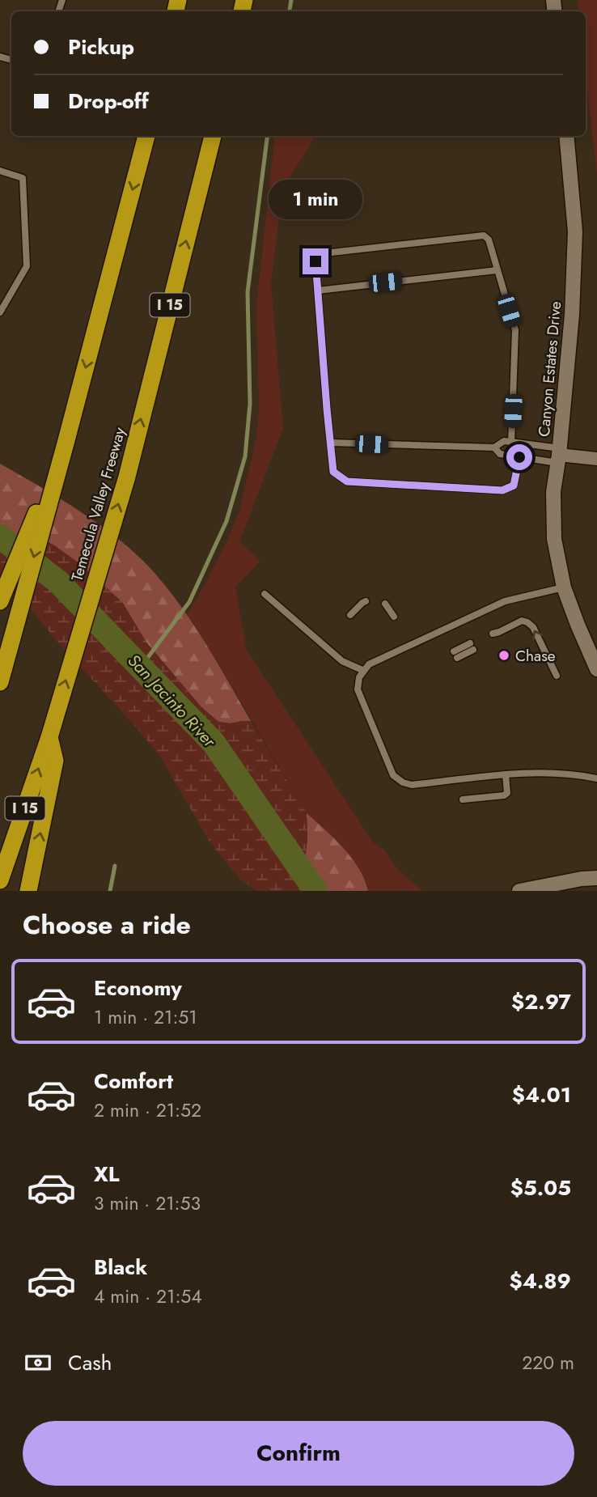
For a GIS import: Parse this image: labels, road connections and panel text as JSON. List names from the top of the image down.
{
  "streets": {
    "highway": ["I 15", "Temecula Valley Freeway"],
    "street": ["Canyon Estates Drive"]
  },
  "water": ["San Jacinto River"],
  "places": ["Chase"],
  "page": {
    "banner": ["Pickup", "Drop-off"],
    "bubble": "1 min",
    "heading": "Choose a ride",
    "list": [
      {
        "name": "Economy",
        "note": "1 min · 21:51",
        "value": "$2.97"
      },
      {
        "name": "Comfort",
        "note": "2 min · 21:52",
        "value": "$4.01"
      },
      {
        "name": "XL",
        "note": "3 min · 21:53",
        "value": "$5.05"
      },
      {
        "name": "Black",
        "note": "4 min · 21:54",
        "value": "$4.89"
      }
    ],
    "pay": ["Cash", "220 m"],
    "buttons": "Confirm"
  }
}
